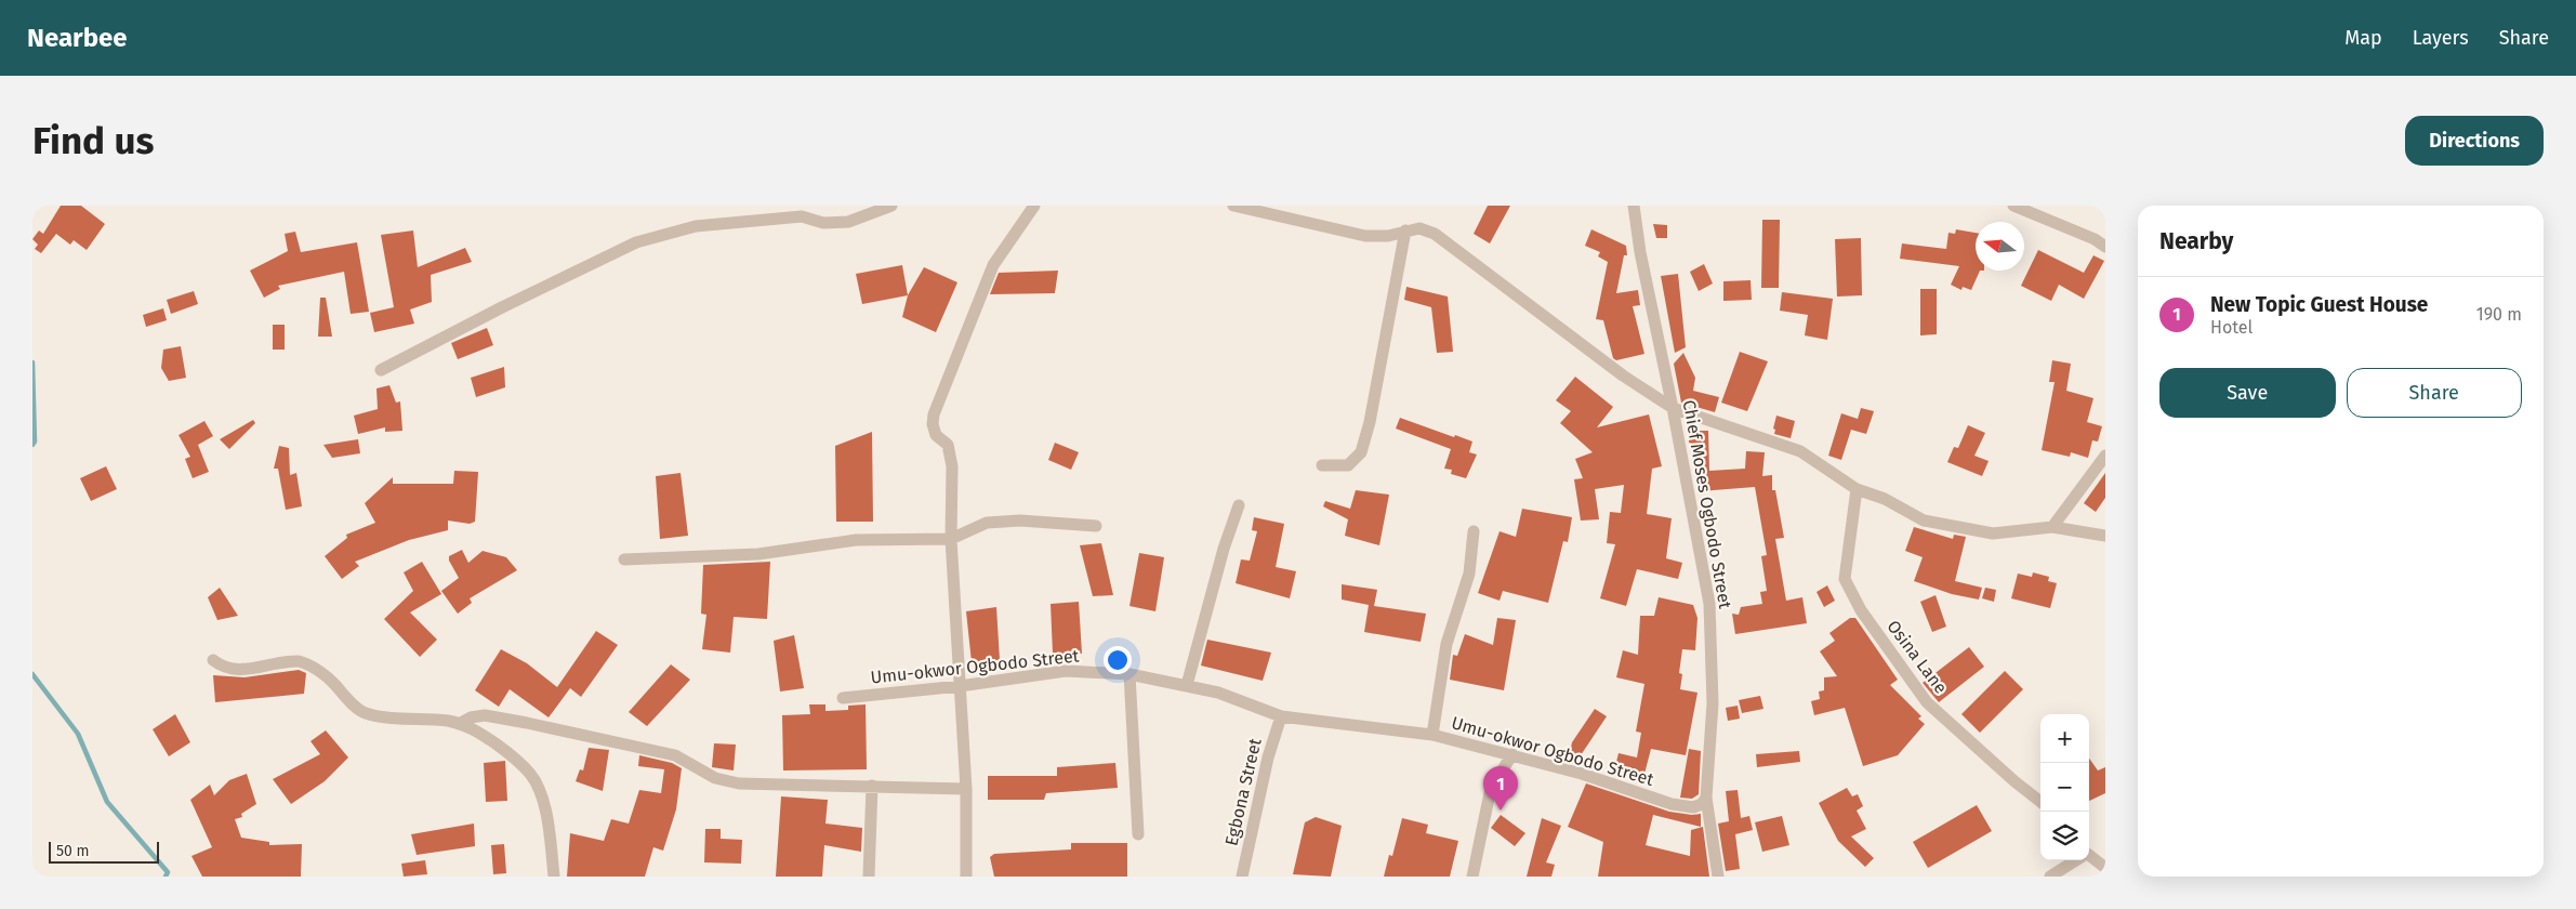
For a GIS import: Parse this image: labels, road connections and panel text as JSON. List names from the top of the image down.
{
  "streets": {
    "street": [
      "Chief Moses Ogbodo Street",
      "Osina Lane",
      "Umu-okwor Ogbodo Street",
      "Egbona Street"
    ]
  },
  "crossings": [
    ["Chief Moses Ogbodo Street", "Umu-okwor Ogbodo Street"],
    ["Umu-okwor Ogbodo Street", "Egbona Street"]
  ],
  "scale_bar": "50 m",
  "north": "left",
  "page": {
    "header": "Nearbee",
    "nav": ["Map", "Layers", "Share"],
    "buttons": [
      "Directions",
      ["Save", "Share"]
    ],
    "title": "Find us",
    "heading": "Nearby",
    "list": [
      {
        "mark": "1",
        "name": "New Topic Guest House",
        "note": "Hotel",
        "value": "190 m"
      }
    ],
    "map_buttons": ["+", "−"],
    "pins": "1",
    "scale": "50 m"
  }
}
